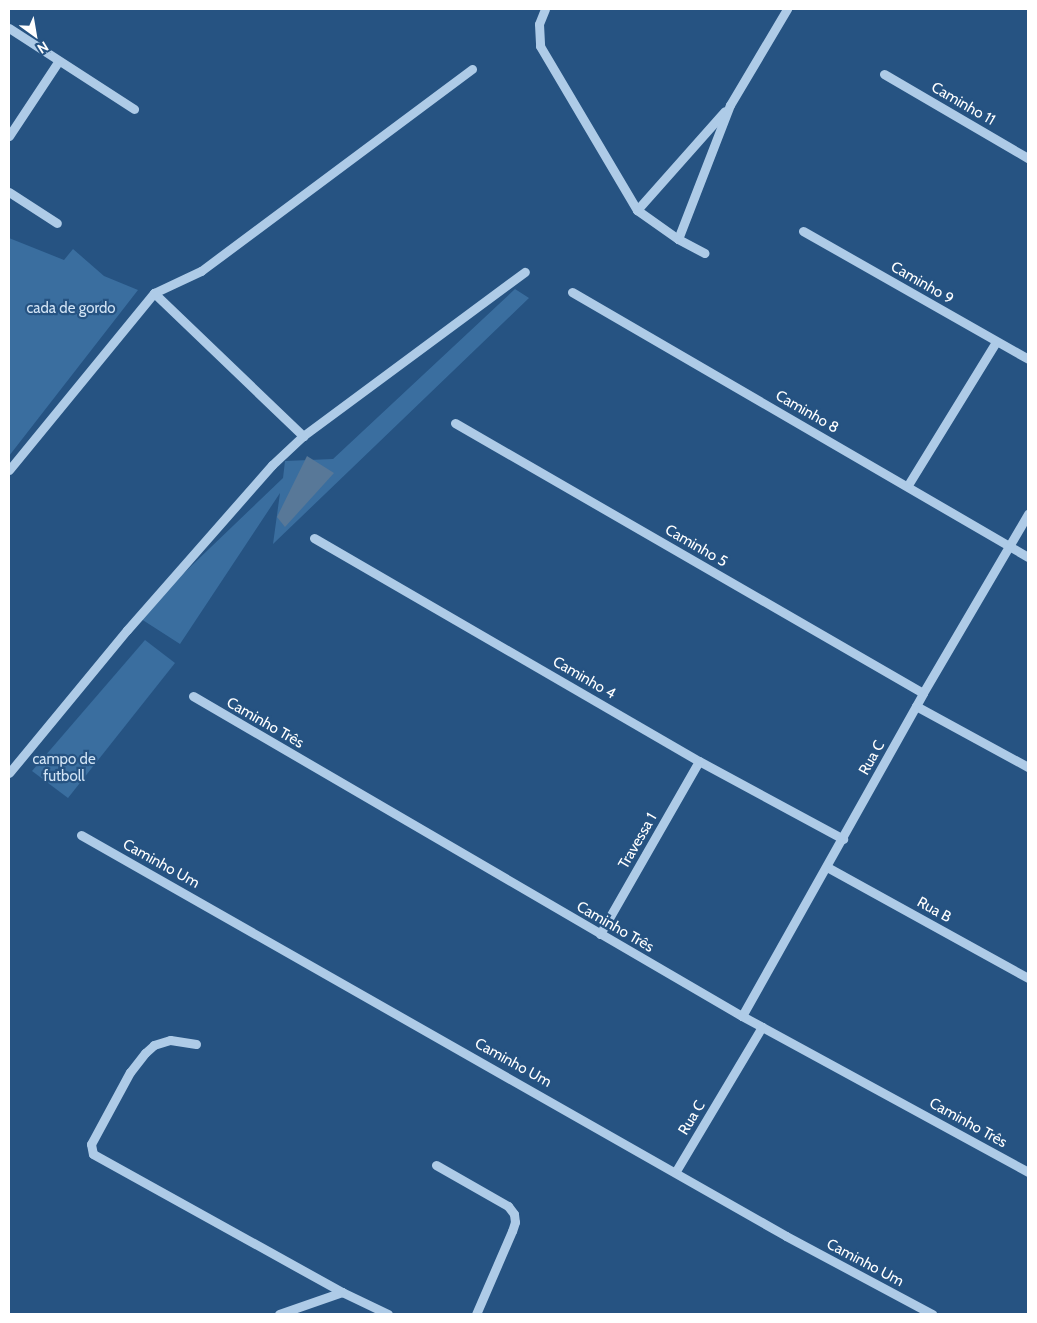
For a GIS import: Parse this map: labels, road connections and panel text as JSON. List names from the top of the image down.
{
  "streets": {
    "street": [
      "Caminho 11",
      "Caminho 9",
      "Caminho 8",
      "Caminho 5",
      "Caminho 4",
      "Caminho Três",
      "Rua C",
      "Travessa 1",
      "Caminho Um",
      "Rua B"
    ]
  },
  "crossings": [
    ["Caminho 8", "Rua C"],
    ["Caminho 5", "Rua C"],
    ["Caminho 4", "Rua C"],
    ["Caminho 4", "Travessa 1"],
    ["Caminho Três", "Rua C"],
    ["Caminho Três", "Travessa 1"],
    ["Rua C", "Caminho Um"],
    ["Rua C", "Rua B"]
  ],
  "parks": ["cada de gordo", "campo de futboll"],
  "north": "bottom right"
}
